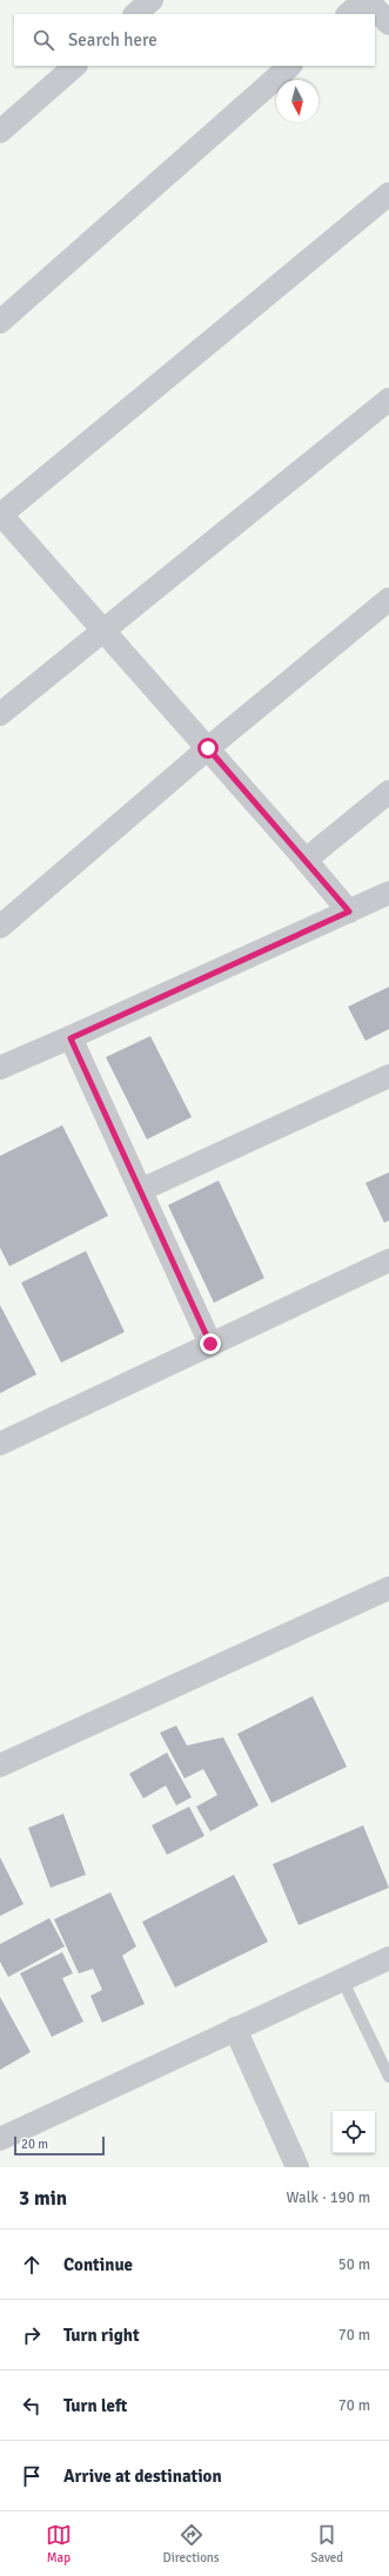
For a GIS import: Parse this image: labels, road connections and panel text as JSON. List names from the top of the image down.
{
  "scale_bar": "20 m",
  "north": "bottom",
  "page": {
    "search": "Search here",
    "scale": "20 m",
    "heading": ["3 min", "Walk · 190 m"],
    "list": [
      ["Continue", "50 m"],
      ["Turn right", "70 m"],
      ["Turn left", "70 m"],
      "Arrive at destination"
    ],
    "nav": ["Map", "Directions", "Saved"]
  }
}
